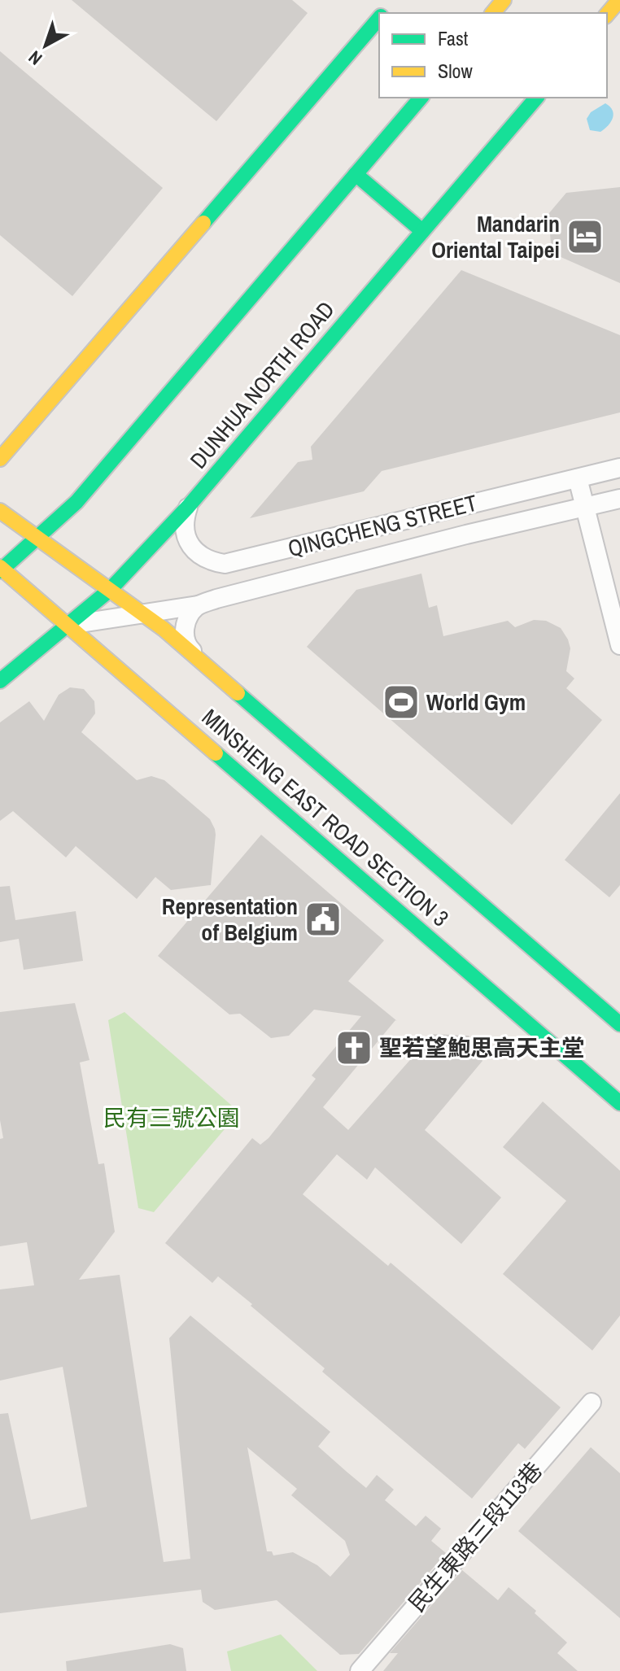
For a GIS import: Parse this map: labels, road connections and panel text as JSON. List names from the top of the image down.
{
  "streets": {
    "main road": ["DUNHUA NORTH ROAD", "MINSHENG EAST ROAD SECTION 3"],
    "street": ["QINGCHENG STREET", "民生東路三段113巷"]
  },
  "crossings": [
    ["DUNHUA NORTH ROAD", "QINGCHENG STREET"],
    ["DUNHUA NORTH ROAD", "MINSHENG EAST ROAD SECTION 3"],
    ["QINGCHENG STREET", "MINSHENG EAST ROAD SECTION 3"]
  ],
  "parks": ["民有三號公園"],
  "places": {
    "hotel": ["Mandarin Oriental Taipei"],
    "sports": ["World Gym"],
    "public building": ["Representation of Belgium"],
    "church": ["聖若望鮑思高天主堂"]
  },
  "legend": ["Fast", "Slow"],
  "north": "bottom left"
}
